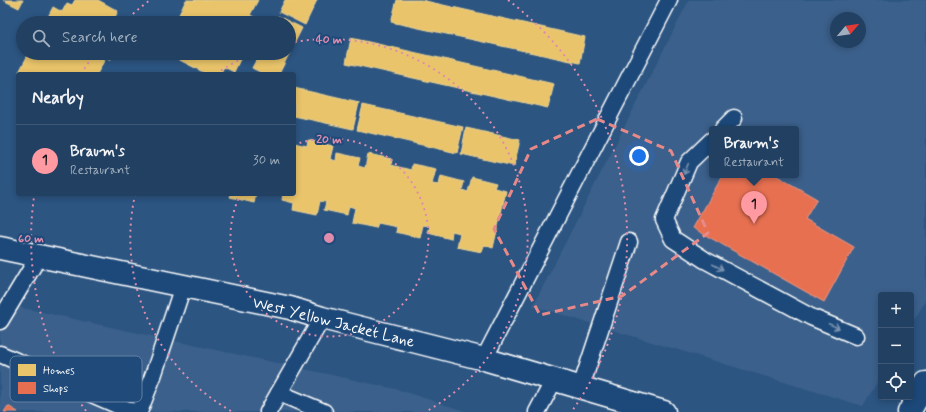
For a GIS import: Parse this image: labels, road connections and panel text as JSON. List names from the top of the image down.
{
  "streets": {
    "street": ["West Yellow Jacket Lane"]
  },
  "legend": ["Homes", "Shops"],
  "north": "top right",
  "page": {
    "search": "Search here",
    "heading": "Nearby",
    "list": [
      {
        "mark": "1",
        "name": "Braum's",
        "note": "Restaurant",
        "value": "30 m"
      }
    ],
    "popup": ["Braum's", "Restaurant"],
    "pins": "1",
    "map_buttons": ["+", "−"]
  },
  "rings": ["40 m", "20 m", "60 m"]
}
